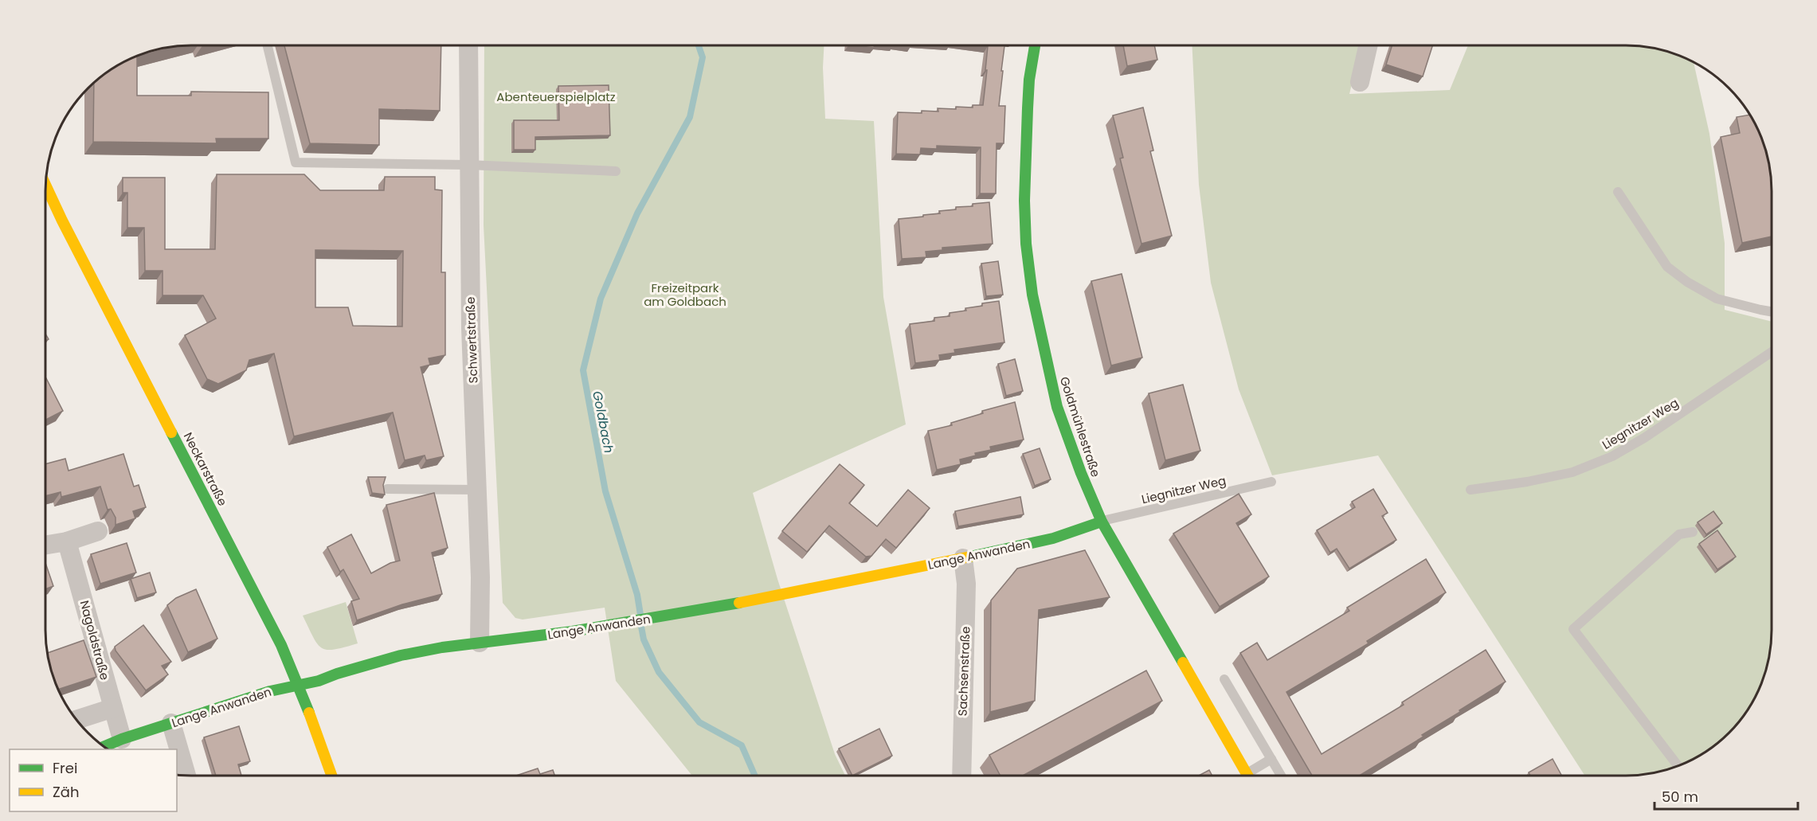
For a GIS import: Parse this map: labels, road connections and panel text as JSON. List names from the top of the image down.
{
  "streets": {
    "street": [
      "Schwertstraße",
      "Goldmühlestraße",
      "Neckarstraße",
      "Lange Anwanden",
      "Nagoldstraße",
      "Sachsenstraße"
    ],
    "lane": ["Liegnitzer Weg"]
  },
  "crossings": [
    ["Schwertstraße", "Lange Anwanden"],
    ["Liegnitzer Weg", "Goldmühlestraße"],
    ["Liegnitzer Weg", "Lange Anwanden"],
    ["Goldmühlestraße", "Lange Anwanden"],
    ["Neckarstraße", "Lange Anwanden"],
    ["Lange Anwanden", "Nagoldstraße"],
    ["Lange Anwanden", "Sachsenstraße"]
  ],
  "water": ["Goldbach"],
  "parks": ["Abenteuerspielplatz", "Freizeitpark am Goldbach"],
  "legend": ["Frei", "Zäh"],
  "scale_bar": "50 m"
}
